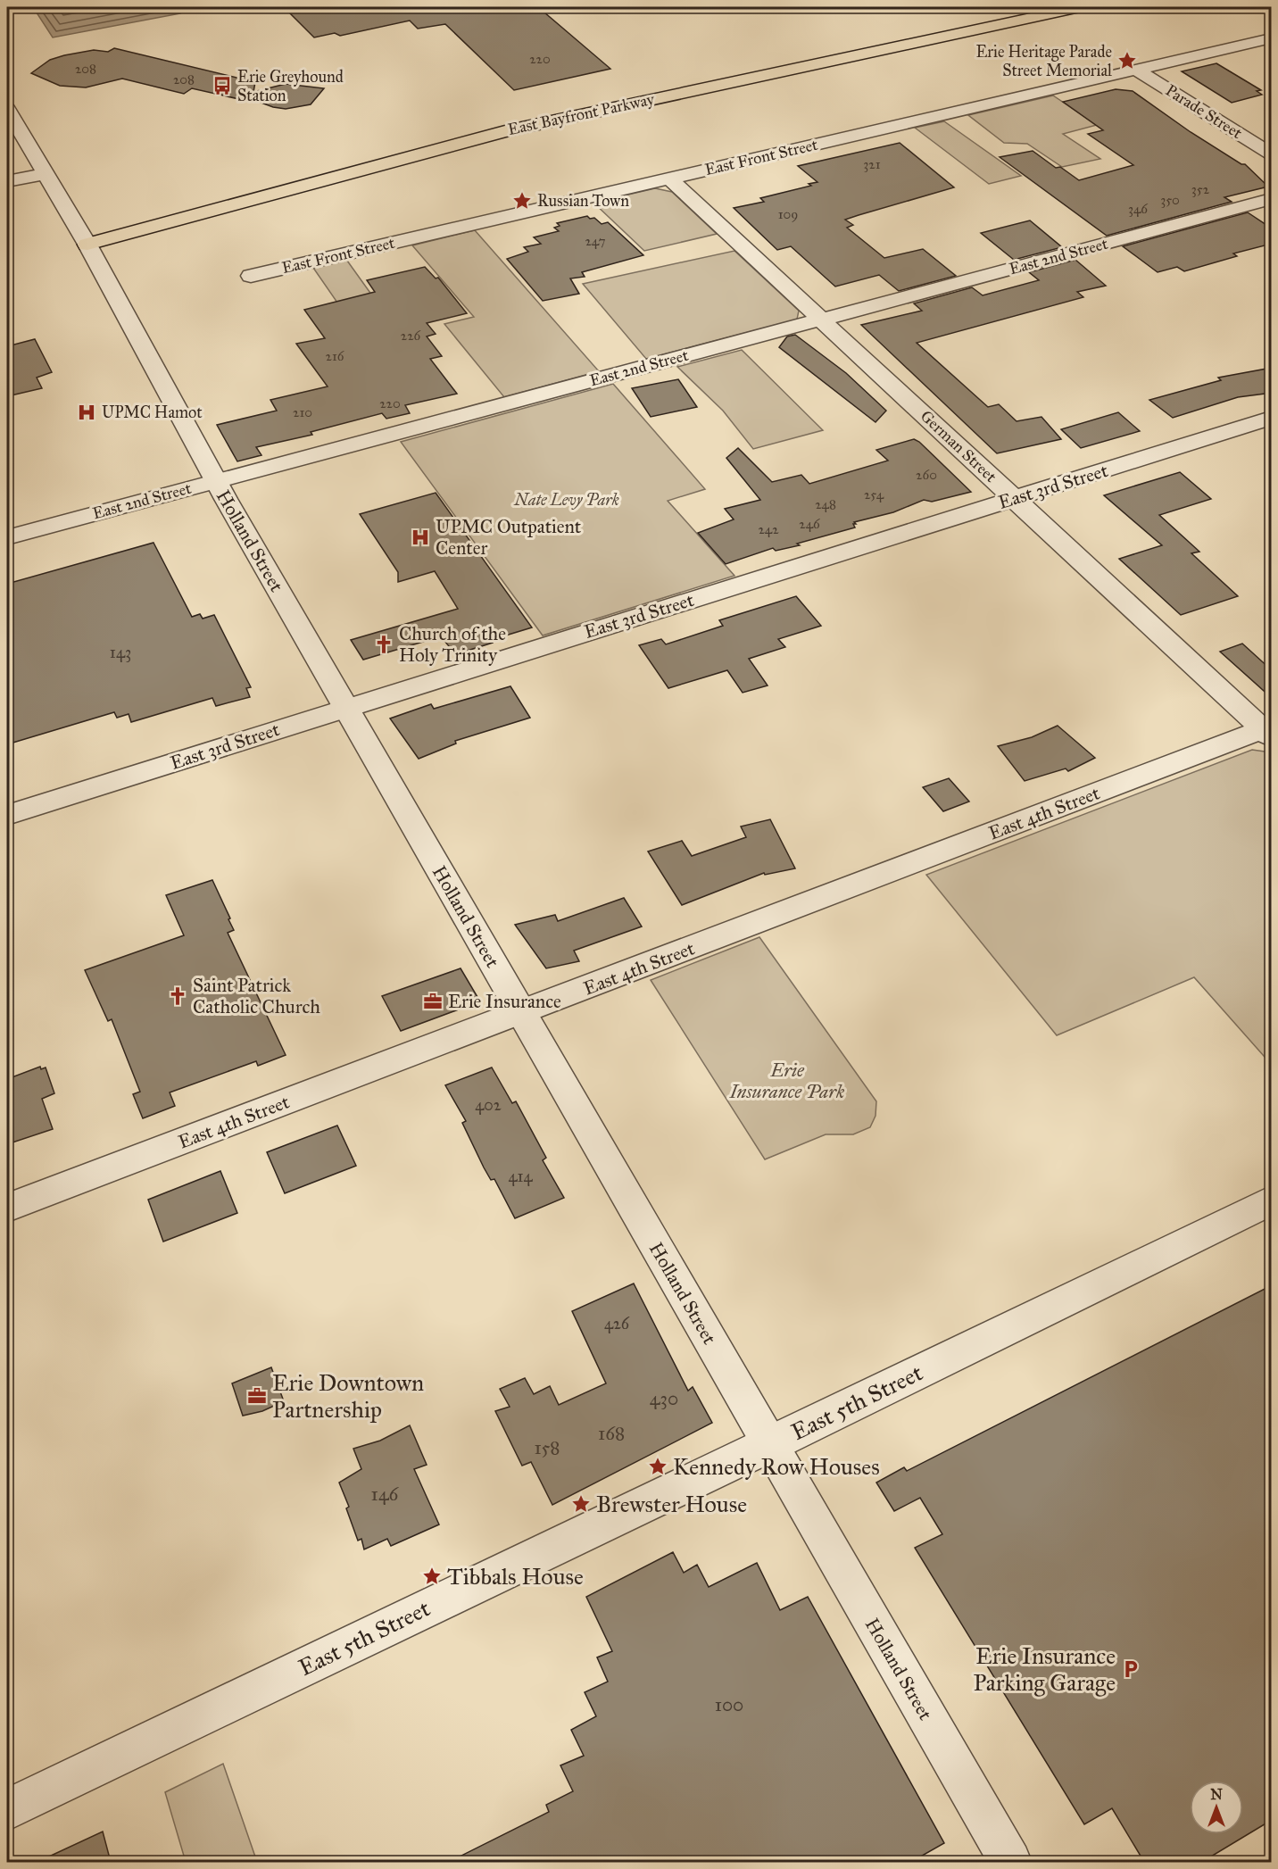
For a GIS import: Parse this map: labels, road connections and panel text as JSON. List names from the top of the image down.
{
  "streets": {
    "highway": ["East Bayfront Parkway"],
    "street": [
      "Parade Street",
      "East Front Street",
      "East 2nd Street",
      "German Street",
      "East 3rd Street",
      "Holland Street",
      "East 4th Street",
      "East 5th Street"
    ]
  },
  "crossings": [
    ["Parade Street", "East Front Street"],
    ["East Bayfront Parkway", "Holland Street"],
    ["East Front Street", "German Street"],
    ["East 2nd Street", "German Street"],
    ["East 2nd Street", "Holland Street"],
    ["German Street", "East 3rd Street"],
    ["German Street", "East 4th Street"],
    ["East 3rd Street", "Holland Street"],
    ["Holland Street", "East 4th Street"],
    ["Holland Street", "East 5th Street"]
  ],
  "parks": ["Nate Levy Park", "Erie Insurance Park"],
  "places": {
    "place": [
      "Erie Heritage Parade Street Memorial",
      "Russian Town",
      "Kennedy Row Houses",
      "Brewster House",
      "Tibbals House"
    ],
    "bus stop": ["Erie Greyhound Station"],
    "hospital": ["UPMC Hamot", "UPMC Outpatient Center"],
    "church": ["Church of the Holy Trinity", "Saint Patrick Catholic Church"],
    "office": ["Erie Insurance", "Erie Downtown Partnership"],
    "parking": ["Erie Insurance Parking Garage"]
  },
  "house_numbers": [
    "220",
    "208",
    "208",
    "321",
    "352",
    "350",
    "346",
    "109",
    "247",
    "226",
    "216",
    "220",
    "210",
    "260",
    "254",
    "248",
    "246",
    "242",
    "143",
    "402",
    "414",
    "426",
    "430",
    "168",
    "158",
    "146",
    "100"
  ],
  "north": "top"
}
